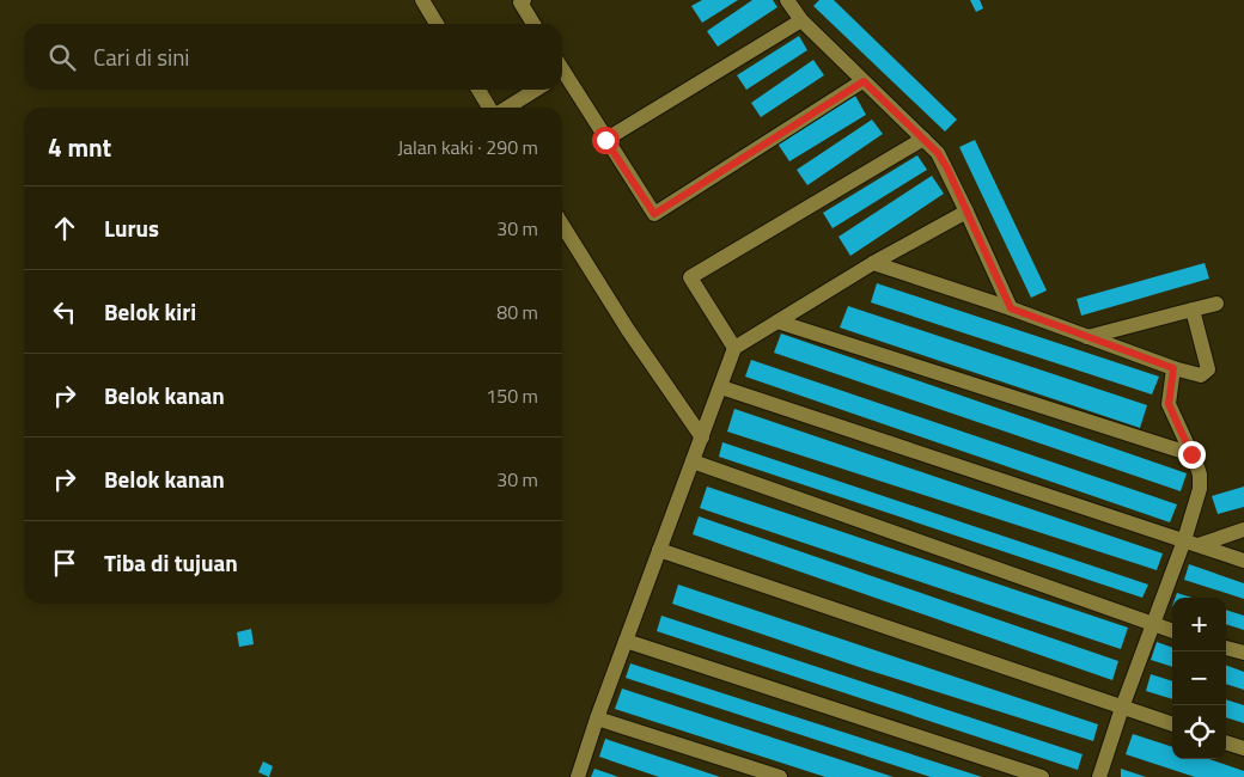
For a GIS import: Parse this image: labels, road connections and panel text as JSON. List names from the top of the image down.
{
  "page": {
    "search": "Cari di sini",
    "heading": ["4 mnt", "Jalan kaki · 290 m"],
    "list": [
      ["Lurus", "30 m"],
      ["Belok kiri", "80 m"],
      ["Belok kanan", "150 m"],
      ["Belok kanan", "30 m"],
      "Tiba di tujuan"
    ],
    "map_buttons": ["+", "−"]
  }
}
